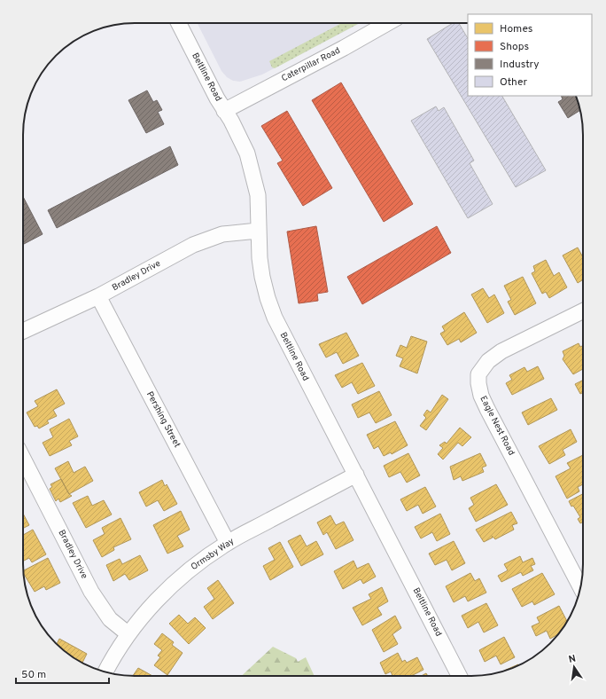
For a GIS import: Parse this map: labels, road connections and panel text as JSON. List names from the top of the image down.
{
  "streets": {
    "street": [
      "Caterpillar Road",
      "Beltline Road",
      "Bradley Drive",
      "Pershing Street",
      "Eagle Nest Road",
      "Ormsby Way"
    ]
  },
  "crossings": [
    ["Caterpillar Road", "Beltline Road"],
    ["Beltline Road", "Bradley Drive"],
    ["Beltline Road", "Ormsby Way"],
    ["Bradley Drive", "Pershing Street"],
    ["Bradley Drive", "Ormsby Way"],
    ["Pershing Street", "Ormsby Way"]
  ],
  "legend": [
    "Homes",
    "Shops",
    "Industry",
    "Other"
  ],
  "scale_bar": "50 m",
  "north": "top"
}
